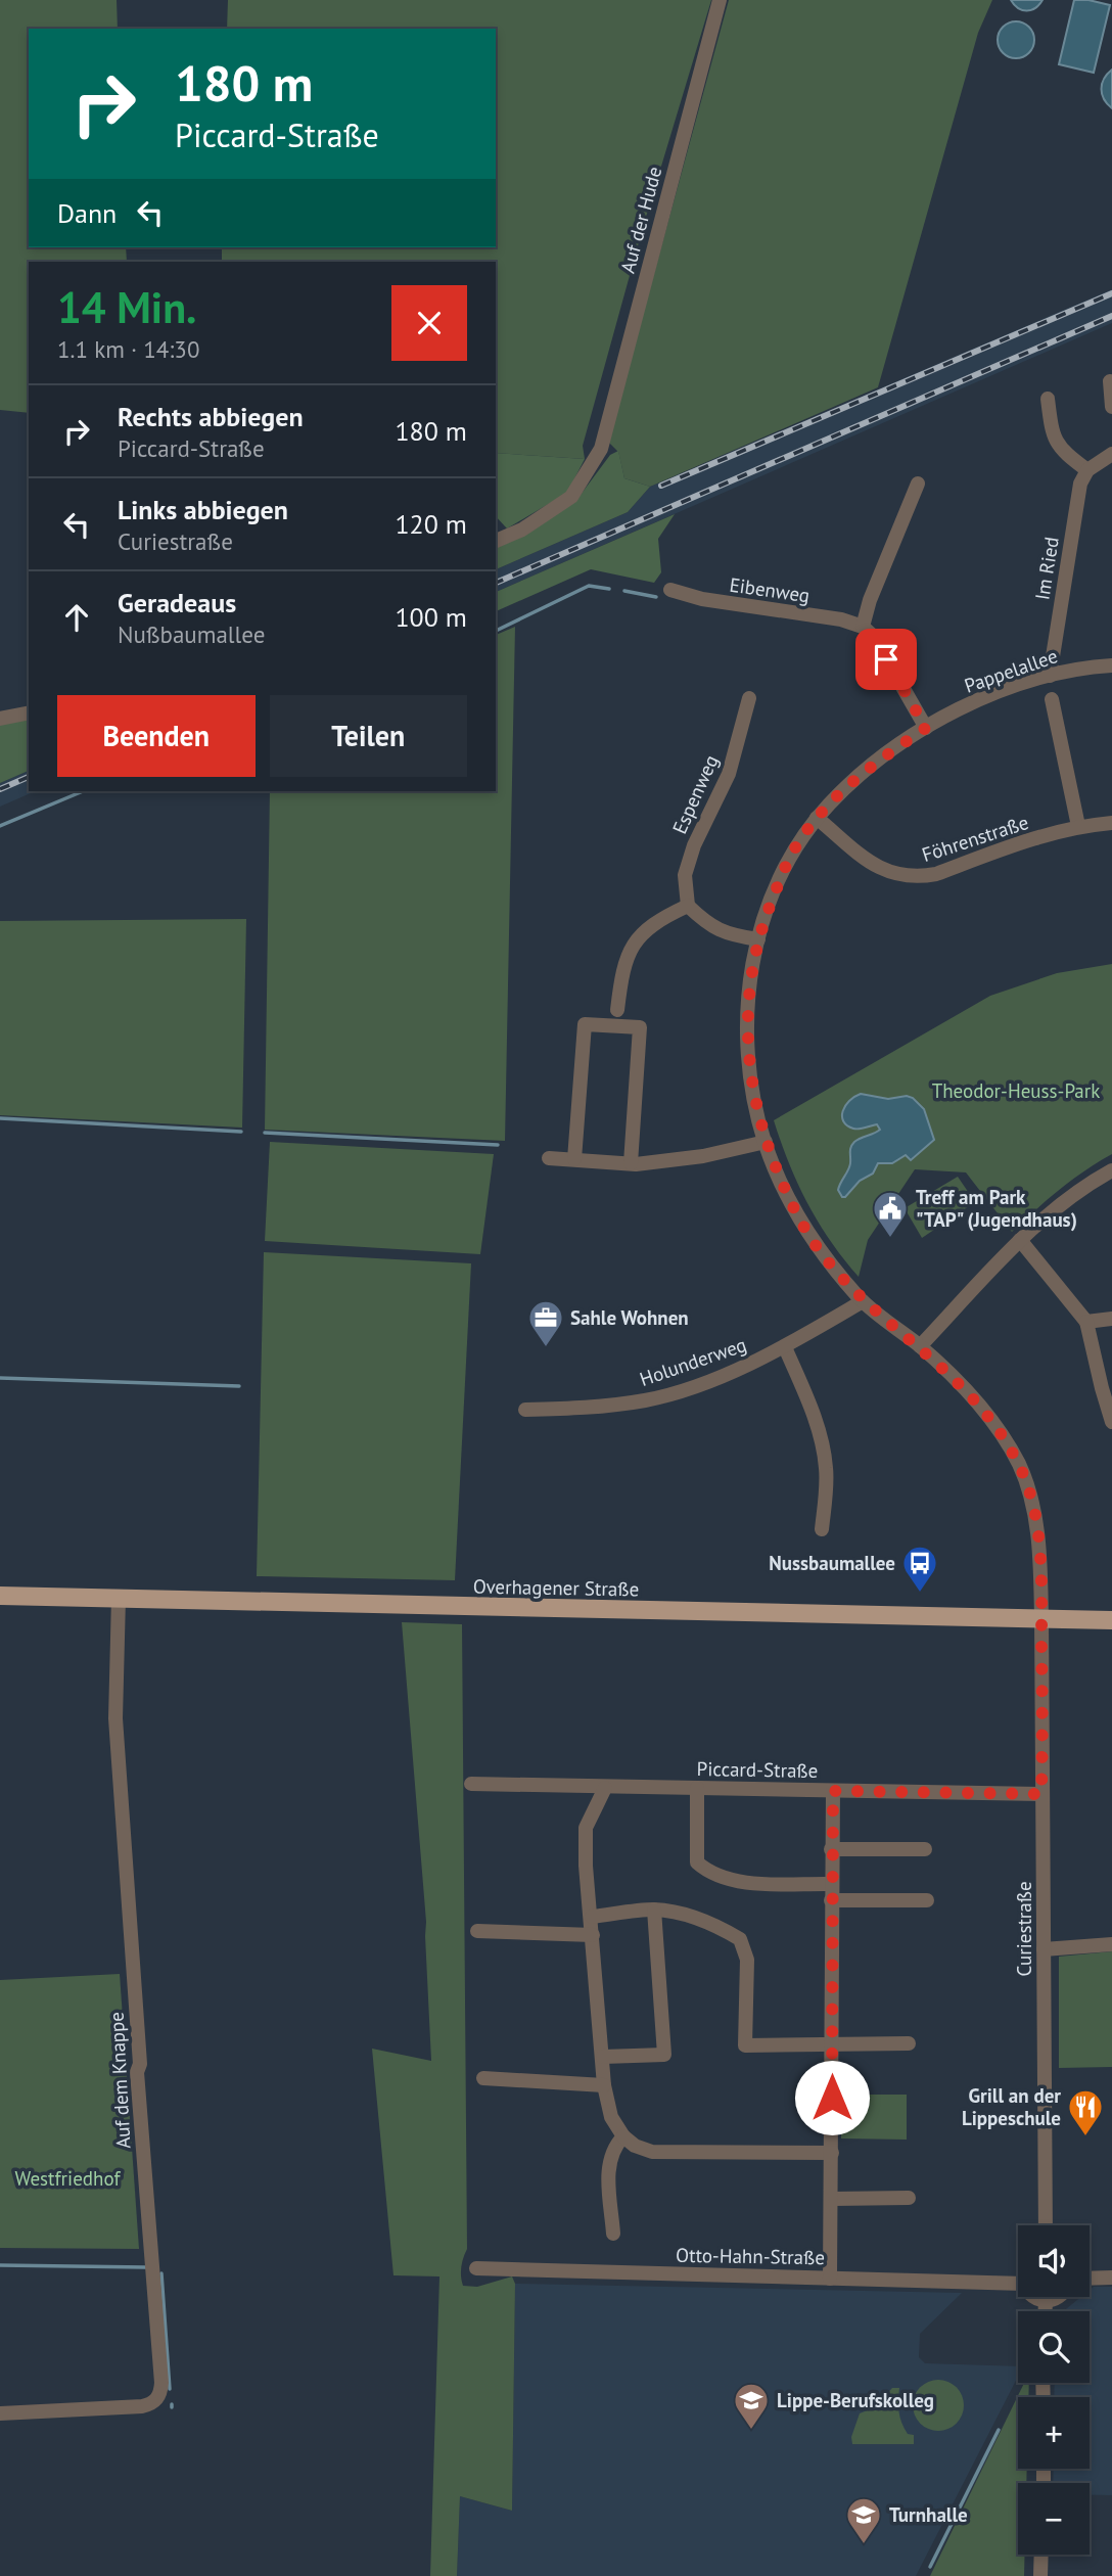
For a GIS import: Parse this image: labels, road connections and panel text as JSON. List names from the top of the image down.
{
  "streets": {
    "main road": ["Overhagener Straße"],
    "street": [
      "Auf der Hude",
      "Im Ried",
      "Eibenweg",
      "Pappelallee",
      "Espenweg",
      "Föhrenstraße",
      "Holunderweg",
      "Piccard-Straße",
      "Curiestraße",
      "Auf dem Knappe",
      "Otto-Hahn-Straße"
    ]
  },
  "crossings": [
    ["Im Ried", "Pappelallee"],
    ["Overhagener Straße", "Curiestraße"],
    ["Overhagener Straße", "Auf dem Knappe"],
    ["Piccard-Straße", "Curiestraße"]
  ],
  "parks": ["Theodor-Heuss-Park", "Westfriedhof"],
  "places": {
    "public building": ["Treff am Park \"TAP\" (Jugendhaus)"],
    "office": ["Sahle Wohnen"],
    "bus stop": ["Nussbaumallee"],
    "restaurant": ["Grill an der Lippeschule"],
    "school or university": ["Lippe-Berufskolleg", "Turnhalle"]
  },
  "page": {
    "turn": ["180 m", "Piccard-Straße"],
    "then": "Dann",
    "heading": ["14 Min.", "1.1 km · 14:30"],
    "list": [
      {
        "name": "Rechts abbiegen",
        "note": "Piccard-Straße",
        "value": "180 m"
      },
      {
        "name": "Links abbiegen",
        "note": "Curiestraße",
        "value": "120 m"
      },
      {
        "name": "Geradeaus",
        "note": "Nußbaumallee",
        "value": "100 m"
      }
    ],
    "buttons": ["Beenden", "Teilen"],
    "map_buttons": ["+", "−"]
  }
}
